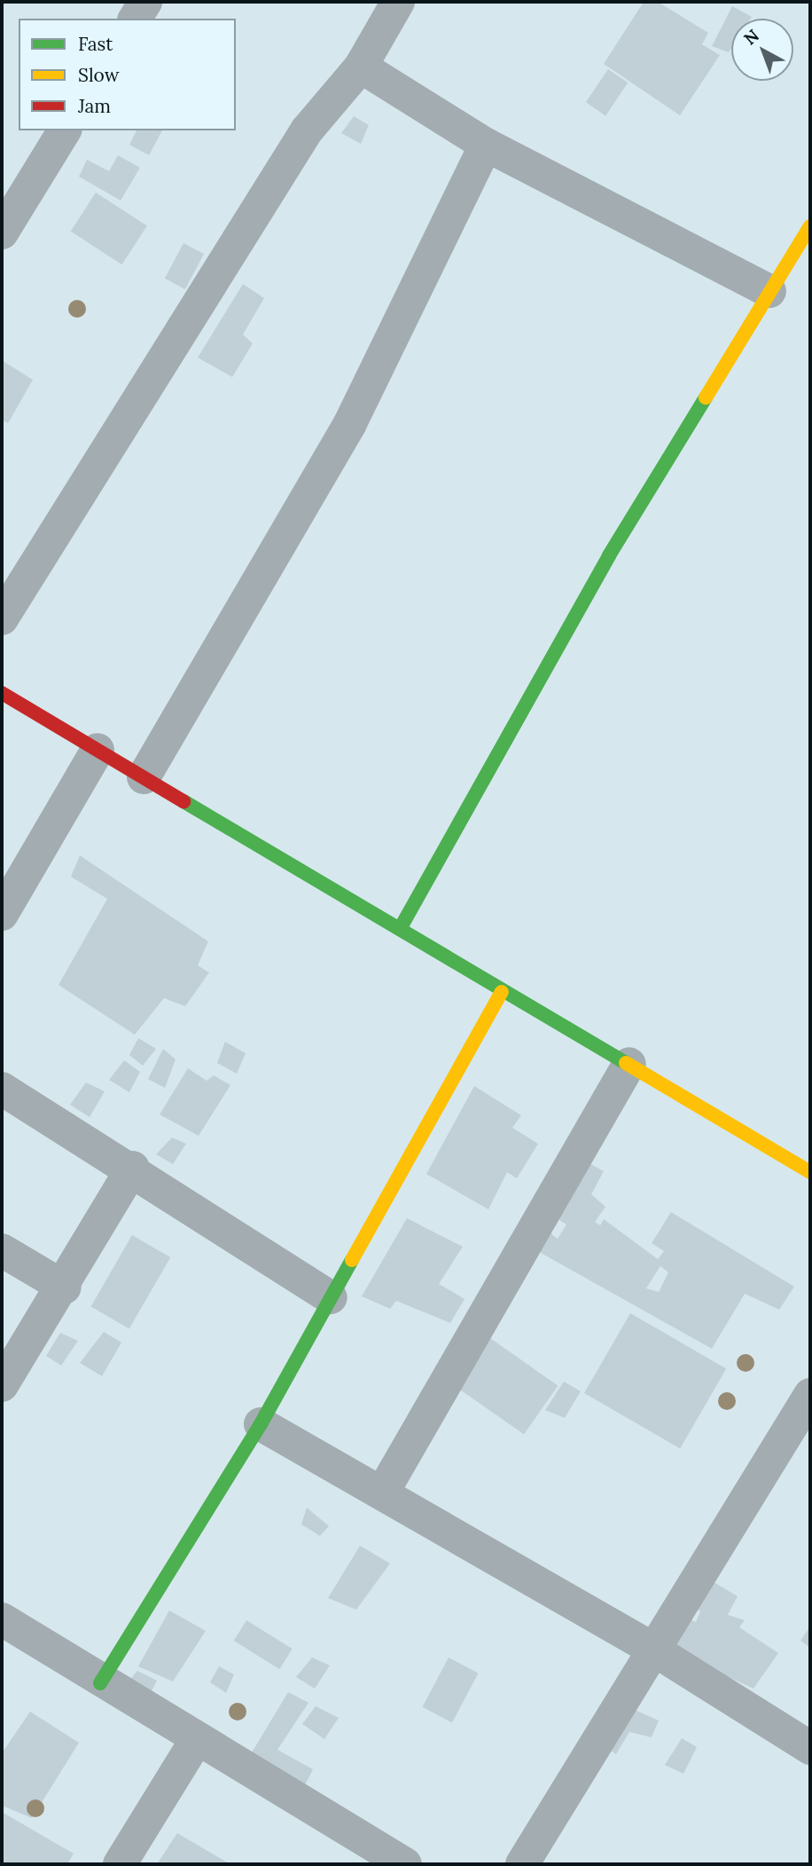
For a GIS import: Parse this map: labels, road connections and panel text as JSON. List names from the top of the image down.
{
  "legend": ["Fast", "Slow", "Jam"],
  "north": "top left"
}
